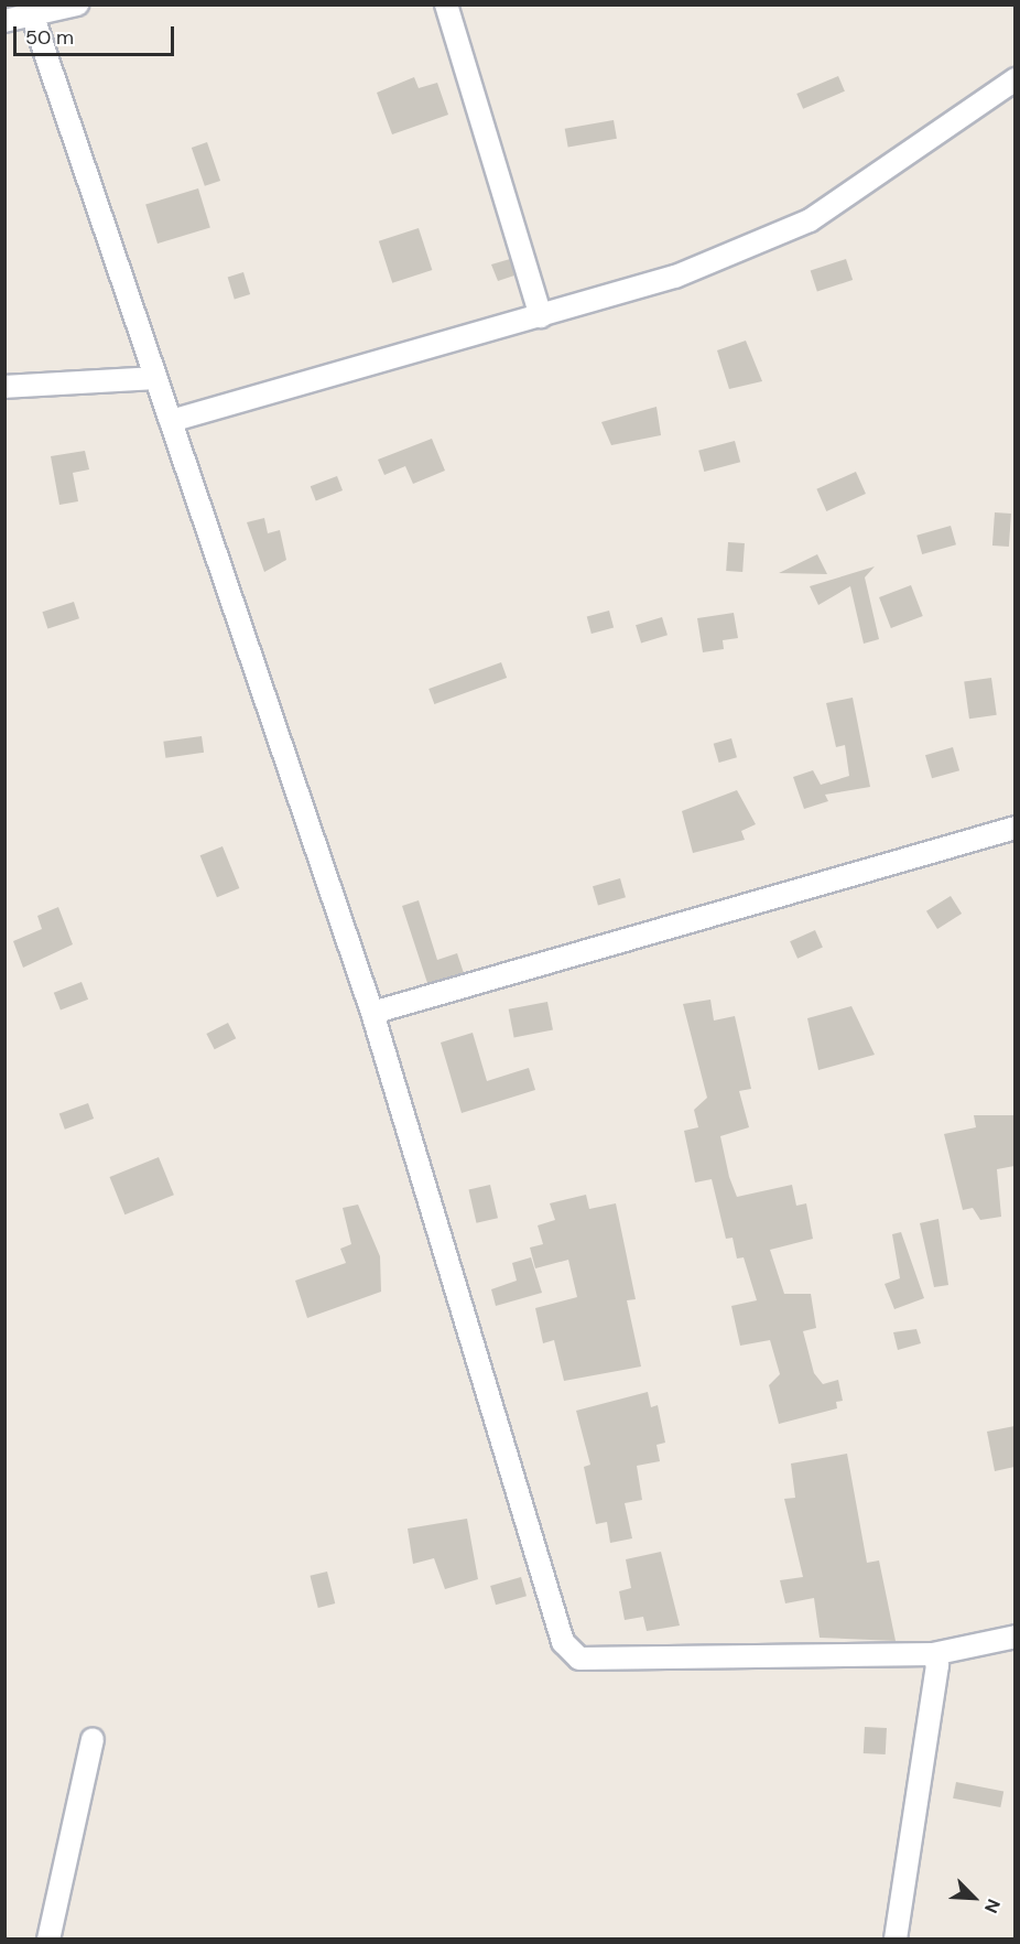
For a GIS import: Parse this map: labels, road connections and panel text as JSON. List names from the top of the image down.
{
  "scale_bar": "50 m",
  "north": "bottom right"
}
